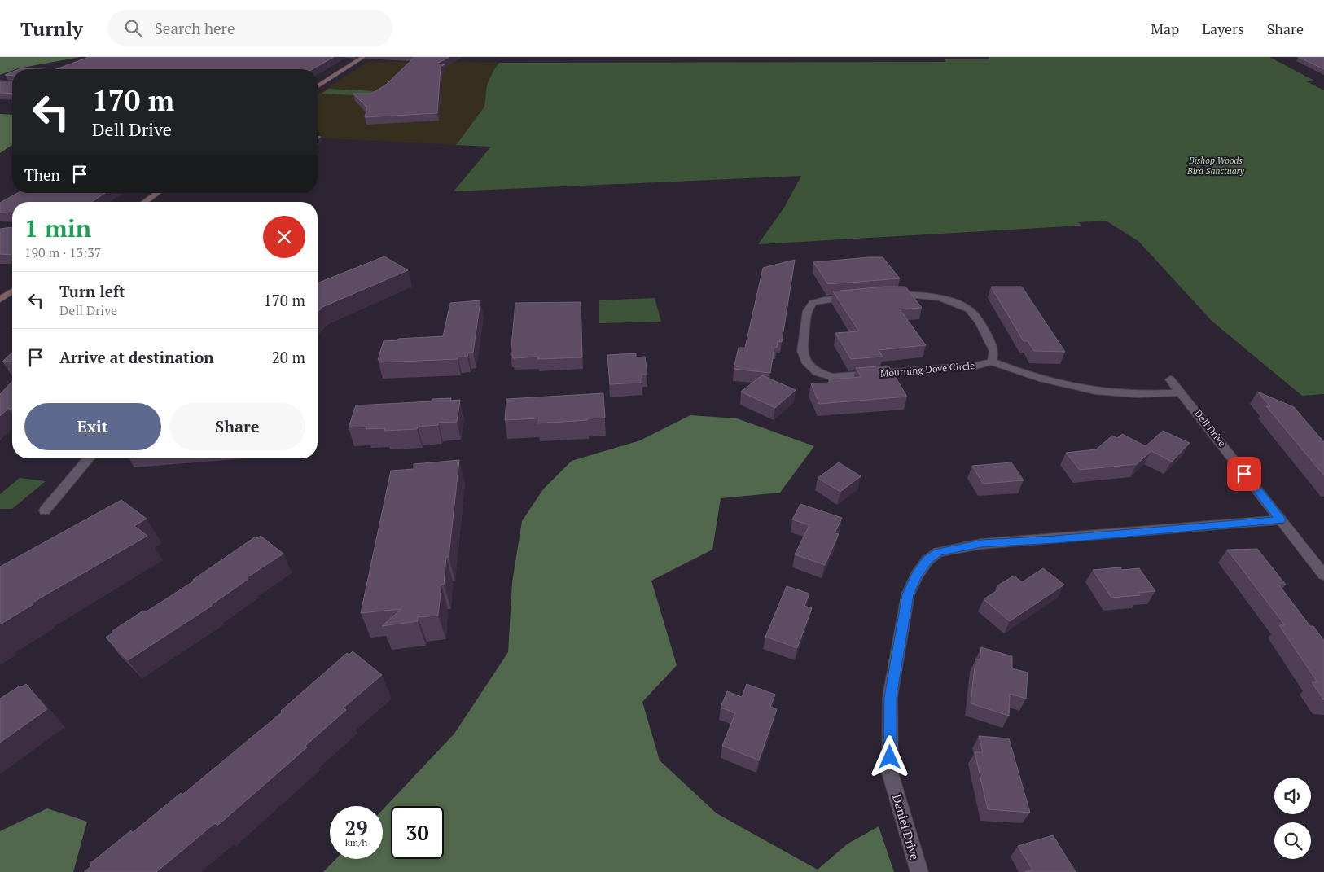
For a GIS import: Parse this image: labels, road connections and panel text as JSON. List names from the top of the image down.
{
  "streets": {
    "street": ["Mourning Dove Circle", "Dell Drive", "Daniel Drive"]
  },
  "crossings": [
    ["Dell Drive", "Daniel Drive"]
  ],
  "parks": ["Bishop Woods Bird Sanctuary"],
  "page": {
    "header": "Turnly",
    "search": "Search here",
    "nav": ["Map", "Layers", "Share"],
    "turn": ["170 m", "Dell Drive"],
    "then": "Then",
    "heading": ["1 min", "190 m · 13:37"],
    "list": [
      {
        "name": "Turn left",
        "note": "Dell Drive",
        "value": "170 m"
      },
      {
        "name": "Arrive at destination",
        "value": "20 m"
      }
    ],
    "buttons": ["Exit", "Share"],
    "speed": "29 km/h",
    "limit": "30"
  }
}
